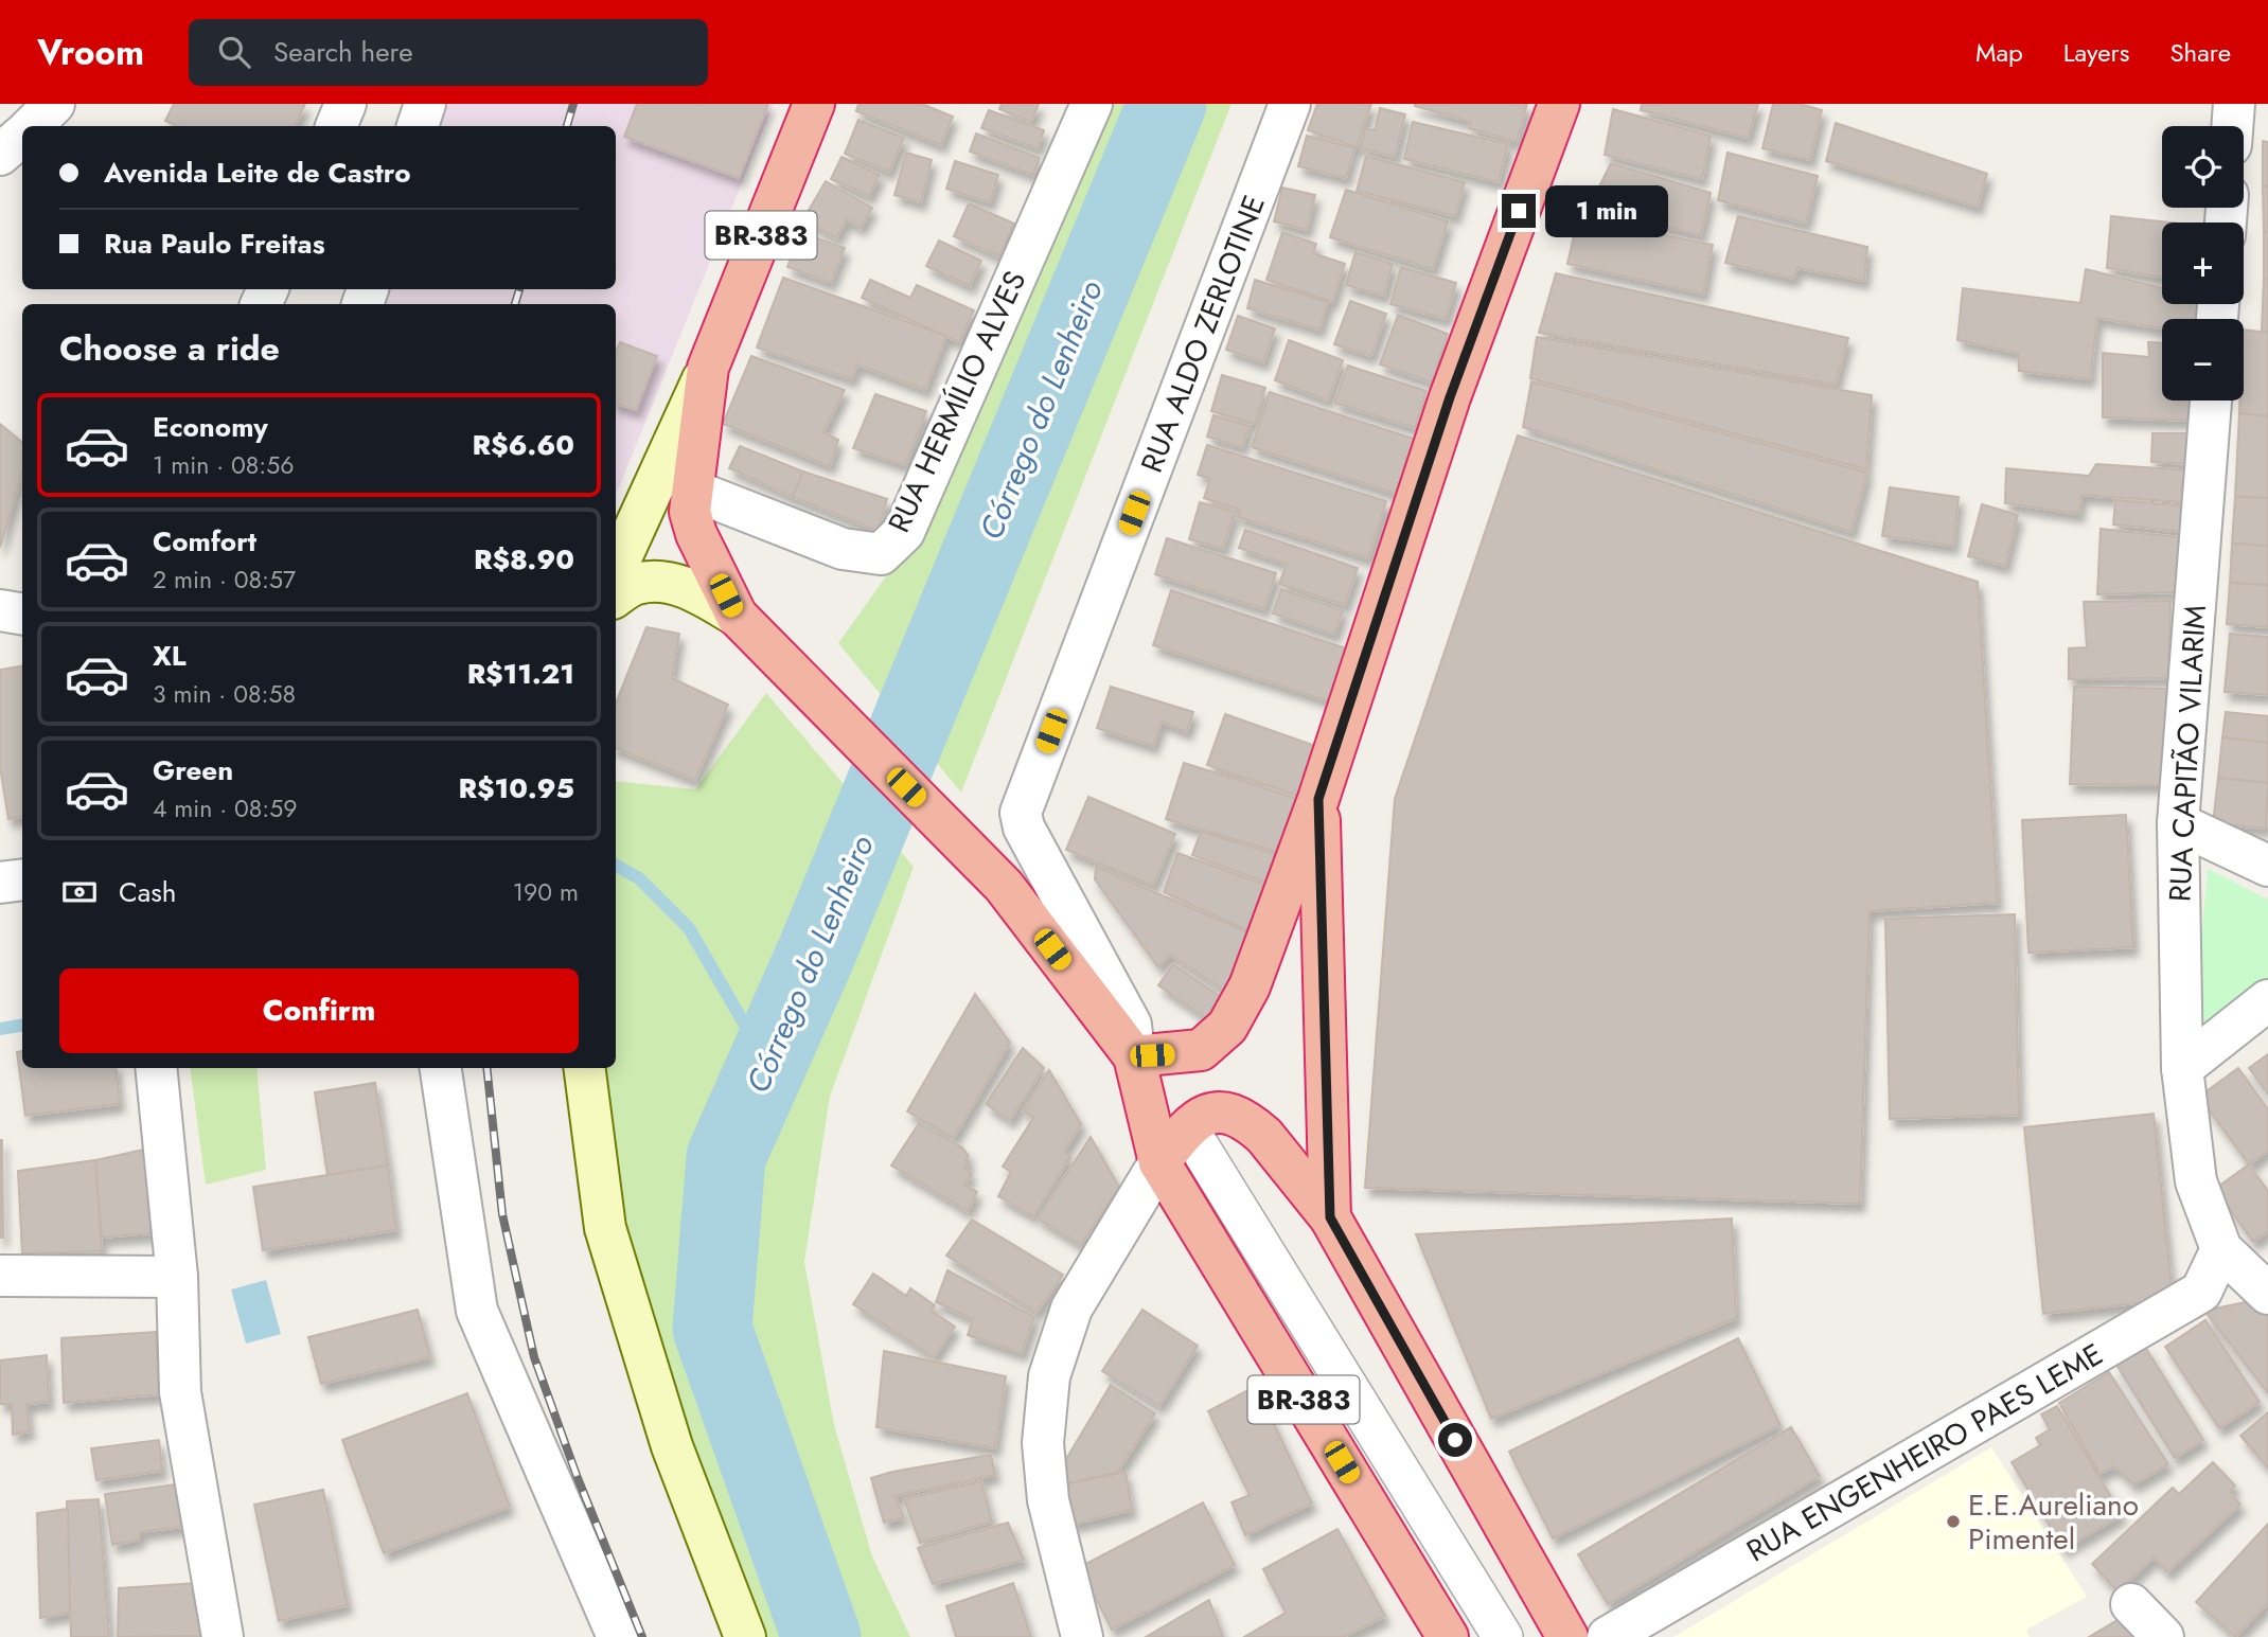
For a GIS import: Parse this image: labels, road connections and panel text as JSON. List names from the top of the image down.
{
  "streets": {
    "highway": ["BR-383"],
    "street": [
      "RUA ALDO ZERLOTINE",
      "RUA HERMÍLIO ALVES",
      "RUA CAPITÃO VILARIM",
      "RUA ENGENHEIRO PAES LEME"
    ]
  },
  "crossings": [
    ["BR-383", "RUA ALDO ZERLOTINE"],
    ["BR-383", "RUA HERMÍLIO ALVES"],
    ["RUA CAPITÃO VILARIM", "RUA ENGENHEIRO PAES LEME"]
  ],
  "water": ["Córrego do Lenheiro"],
  "places": ["E.E.Aureliano Pimentel"],
  "page": {
    "header": "Vroom",
    "search": "Search here",
    "nav": ["Map", "Layers", "Share"],
    "map_buttons": ["+", "−"],
    "banner": ["Avenida Leite de Castro", "Rua Paulo Freitas"],
    "bubble": "1 min",
    "heading": "Choose a ride",
    "list": [
      {
        "name": "Economy",
        "note": "1 min · 08:56",
        "value": "R$6.60"
      },
      {
        "name": "Comfort",
        "note": "2 min · 08:57",
        "value": "R$8.90"
      },
      {
        "name": "XL",
        "note": "3 min · 08:58",
        "value": "R$11.21"
      },
      {
        "name": "Green",
        "note": "4 min · 08:59",
        "value": "R$10.95"
      }
    ],
    "pay": ["Cash", "190 m"],
    "buttons": "Confirm"
  }
}
